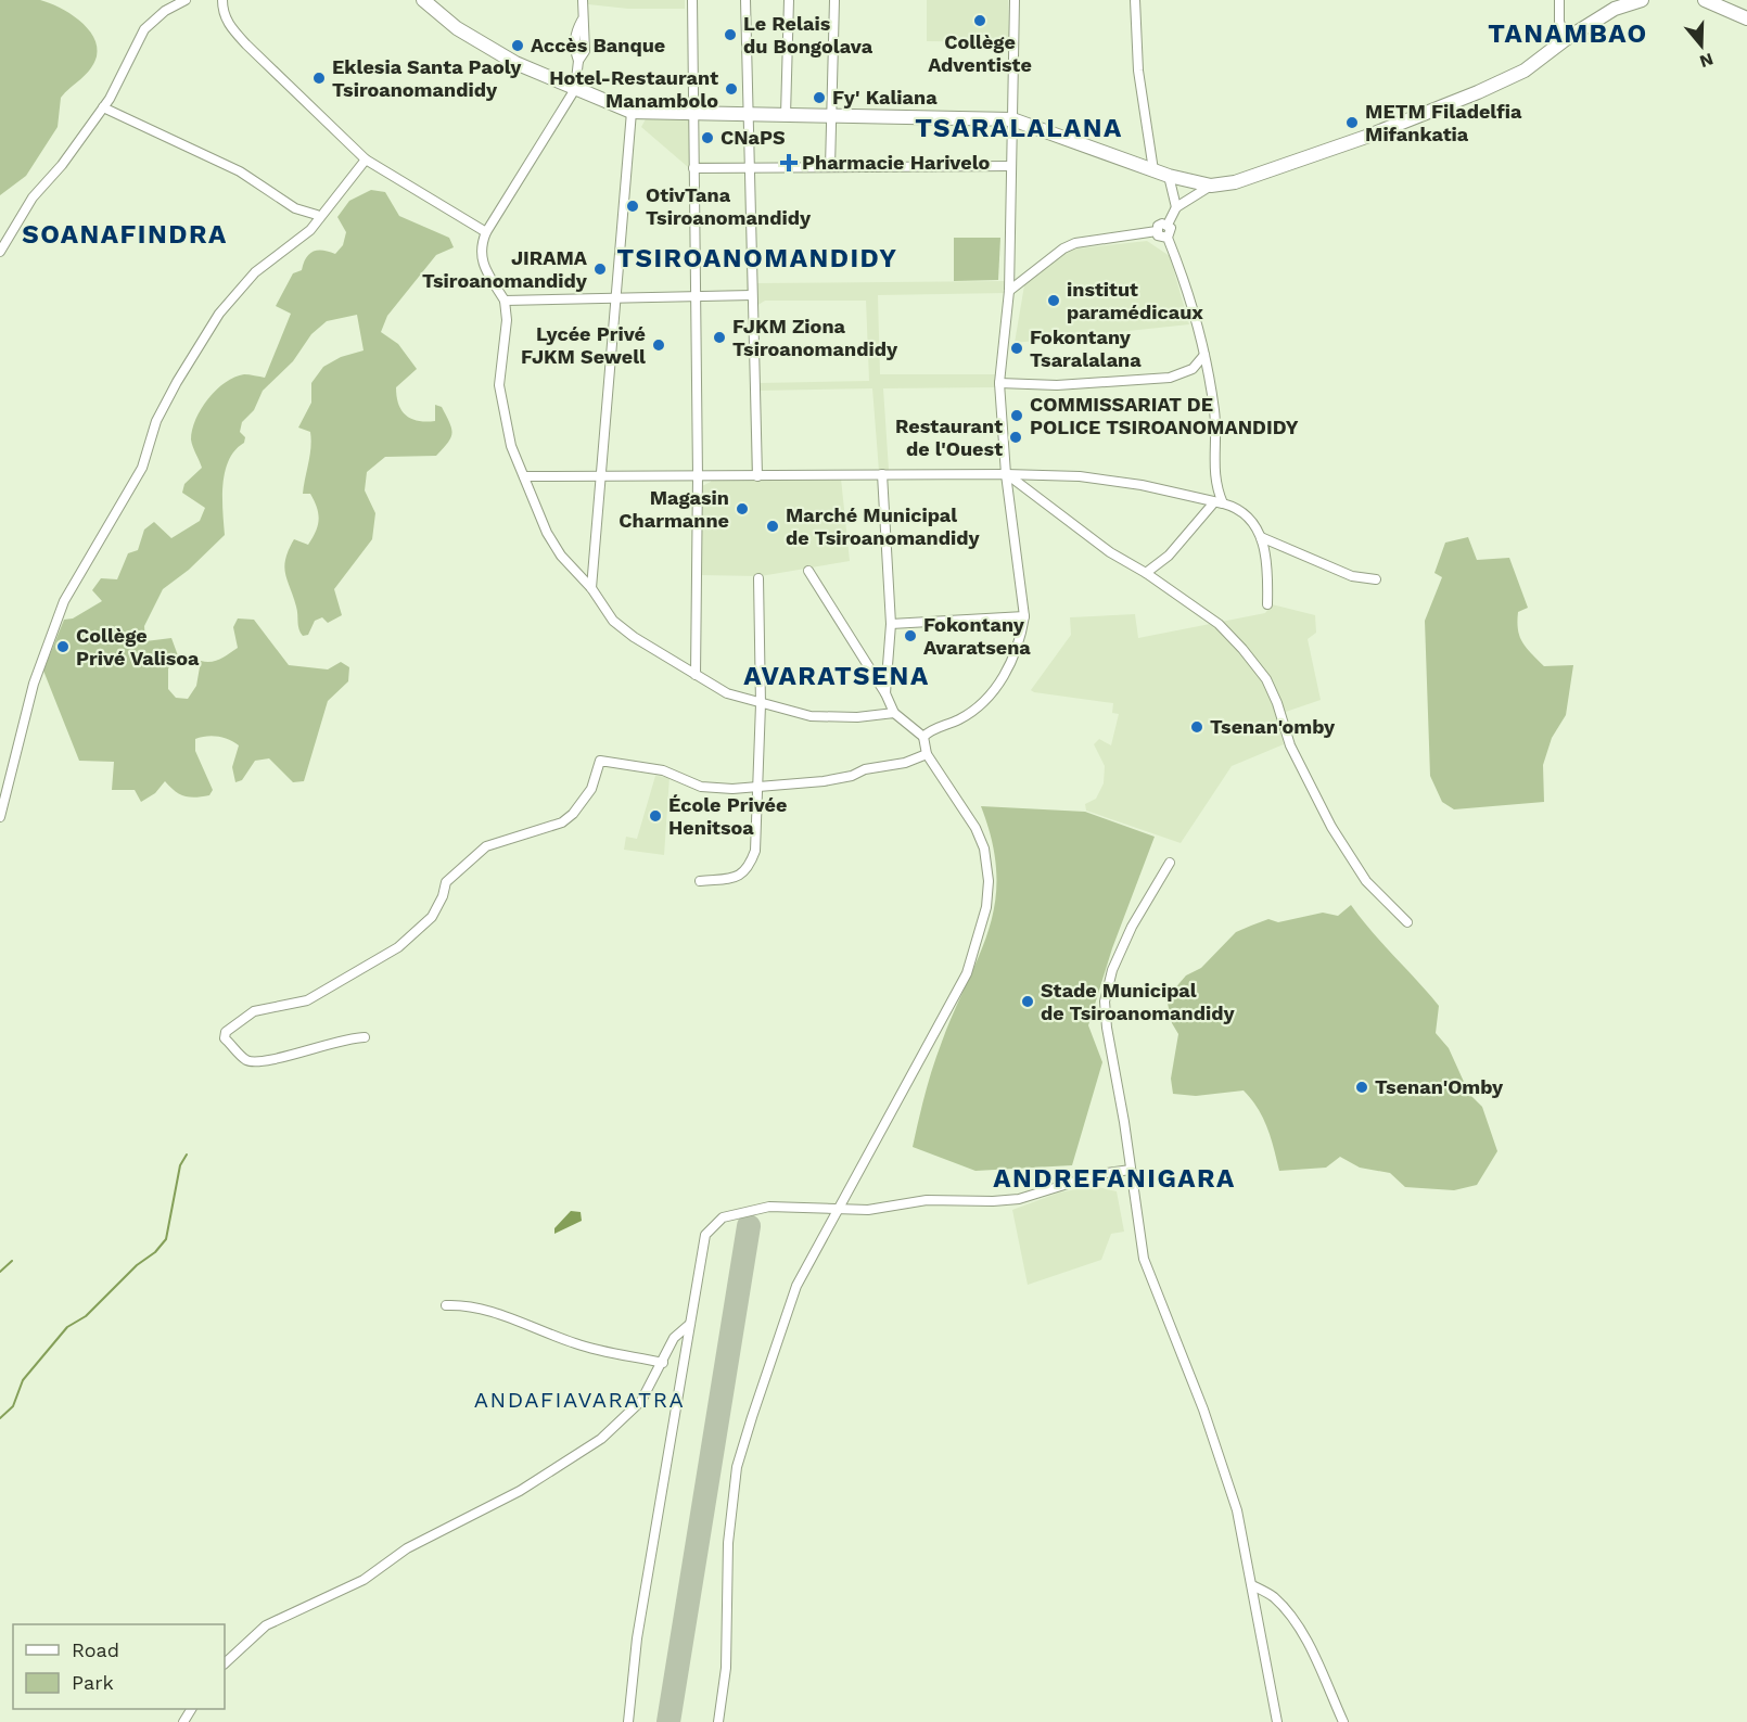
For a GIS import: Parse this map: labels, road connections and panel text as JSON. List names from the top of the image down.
{
  "districts": [
    "TANAMBAO",
    "TSARALALANA",
    "SOANAFINDRA",
    "TSIROANOMANDIDY",
    "AVARATSENA",
    "ANDREFANIGARA",
    "ANDAFIAVARATRA"
  ],
  "places": {
    "other": [
      "Collège Adventiste",
      "Le Relais du Bongolava",
      "Accès Banque",
      "Eklesia Santa Paoly Tsiroanomandidy",
      "Hotel-Restaurant Manambolo",
      "Fy' Kaliana",
      "METM Filadelfia Mifankatia",
      "CNaPS",
      "OtivTana Tsiroanomandidy",
      "JIRAMA Tsiroanomandidy",
      "institut paramédicaux",
      "FJKM Ziona Tsiroanomandidy",
      "Lycée Privé FJKM Sewell",
      "Fokontany Tsaralalana",
      "COMMISSARIAT DE POLICE TSIROANOMANDIDY",
      "Restaurant de l'Ouest",
      "Magasin Charmanne",
      "Marché Municipal de Tsiroanomandidy",
      "Fokontany Avaratsena",
      "Collège Privé Valisoa",
      "Tsenan'omby",
      "École Privée Henitsoa",
      "Stade Municipal de Tsiroanomandidy",
      "Tsenan'Omby"
    ],
    "health": ["Pharmacie Harivelo"]
  },
  "legend": ["Road", "Park"],
  "north": "bottom"
}
